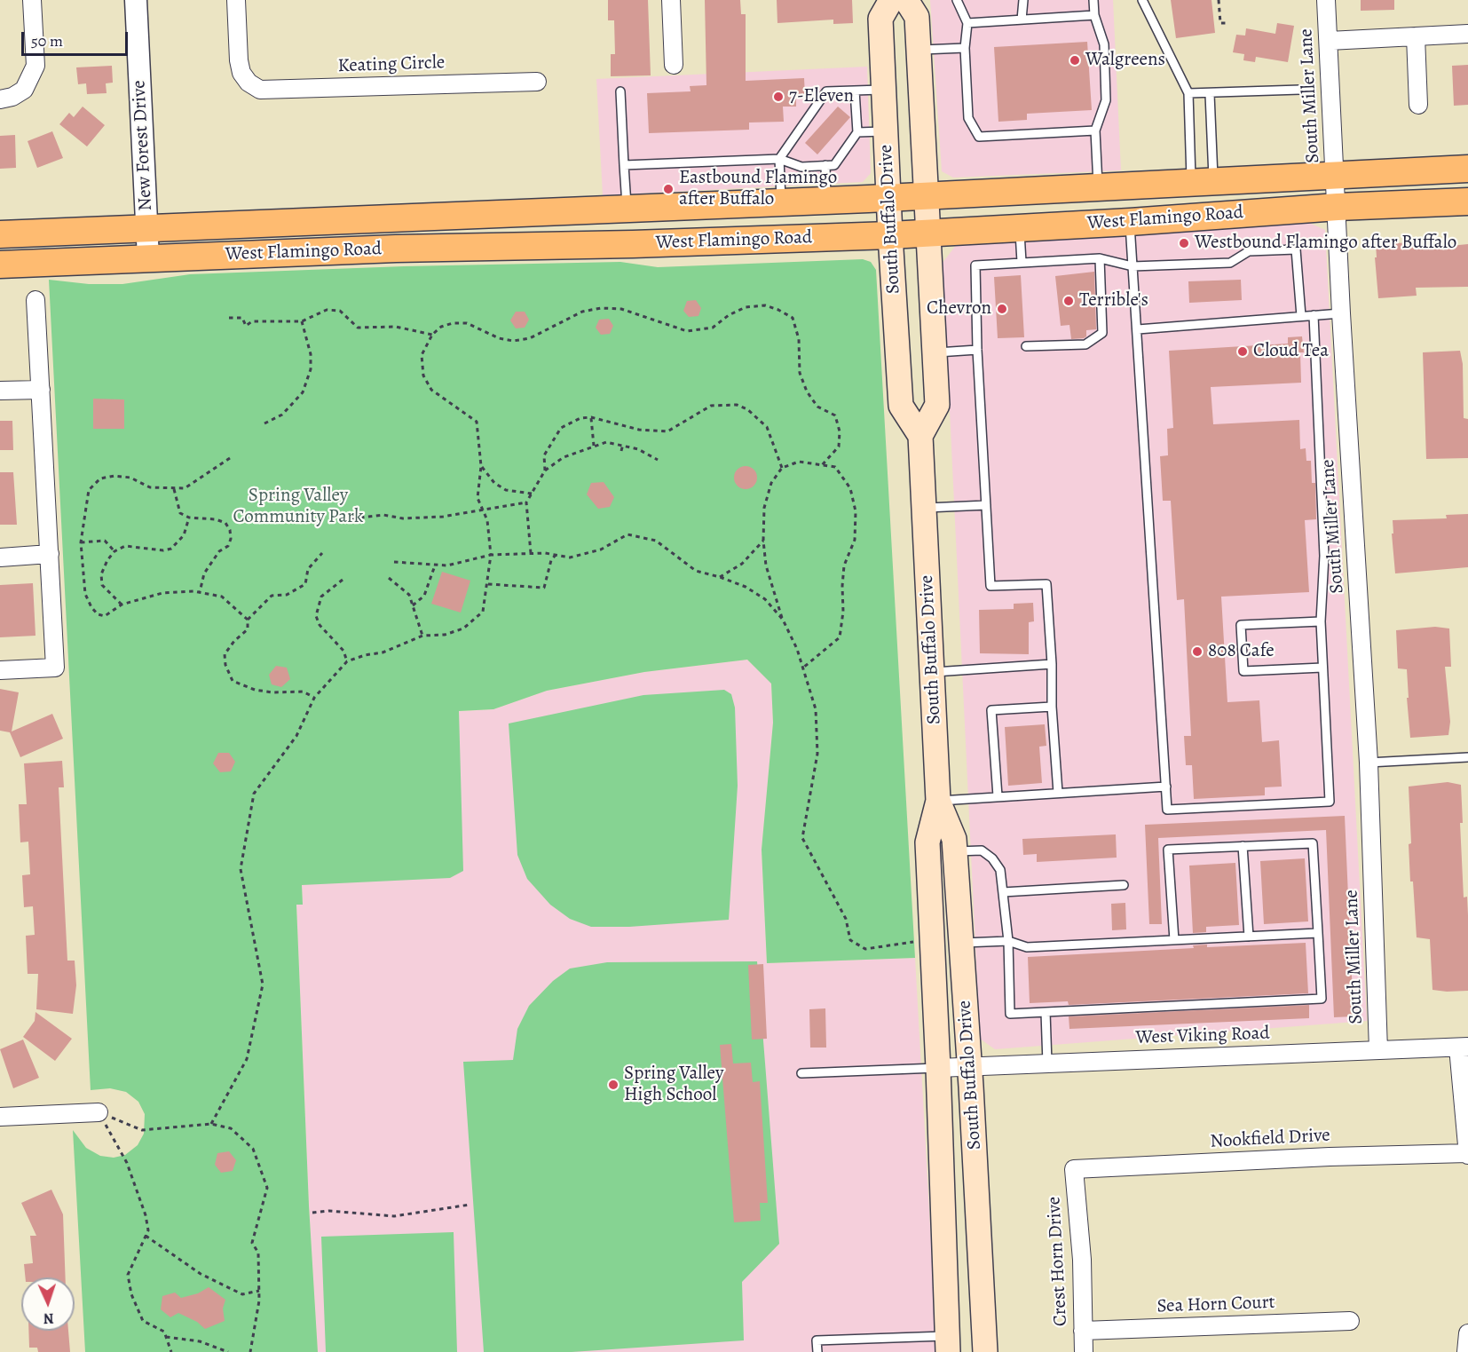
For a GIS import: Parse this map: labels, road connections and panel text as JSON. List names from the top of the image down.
{
  "streets": {
    "main road": ["West Flamingo Road", "South Buffalo Drive"],
    "street": [
      "Keating Circle",
      "South Miller Lane",
      "New Forest Drive",
      "West Viking Road",
      "Nookfield Drive",
      "Crest Horn Drive",
      "Sea Horn Court"
    ]
  },
  "crossings": [
    ["South Miller Lane", "West Flamingo Road"],
    ["South Miller Lane", "West Viking Road"],
    ["New Forest Drive", "West Flamingo Road"],
    ["West Flamingo Road", "South Buffalo Drive"],
    ["South Buffalo Drive", "West Viking Road"],
    ["Nookfield Drive", "Crest Horn Drive"],
    ["Crest Horn Drive", "Sea Horn Court"]
  ],
  "parks": ["Spring Valley Community Park"],
  "places": [
    "Walgreens",
    "7-Eleven",
    "Eastbound Flamingo after Buffalo",
    "Westbound Flamingo after Buffalo",
    "Terrible's",
    "Chevron",
    "Cloud Tea",
    "808 Cafe",
    "Spring Valley High School"
  ],
  "scale_bar": "50 m",
  "north": "bottom"
}
